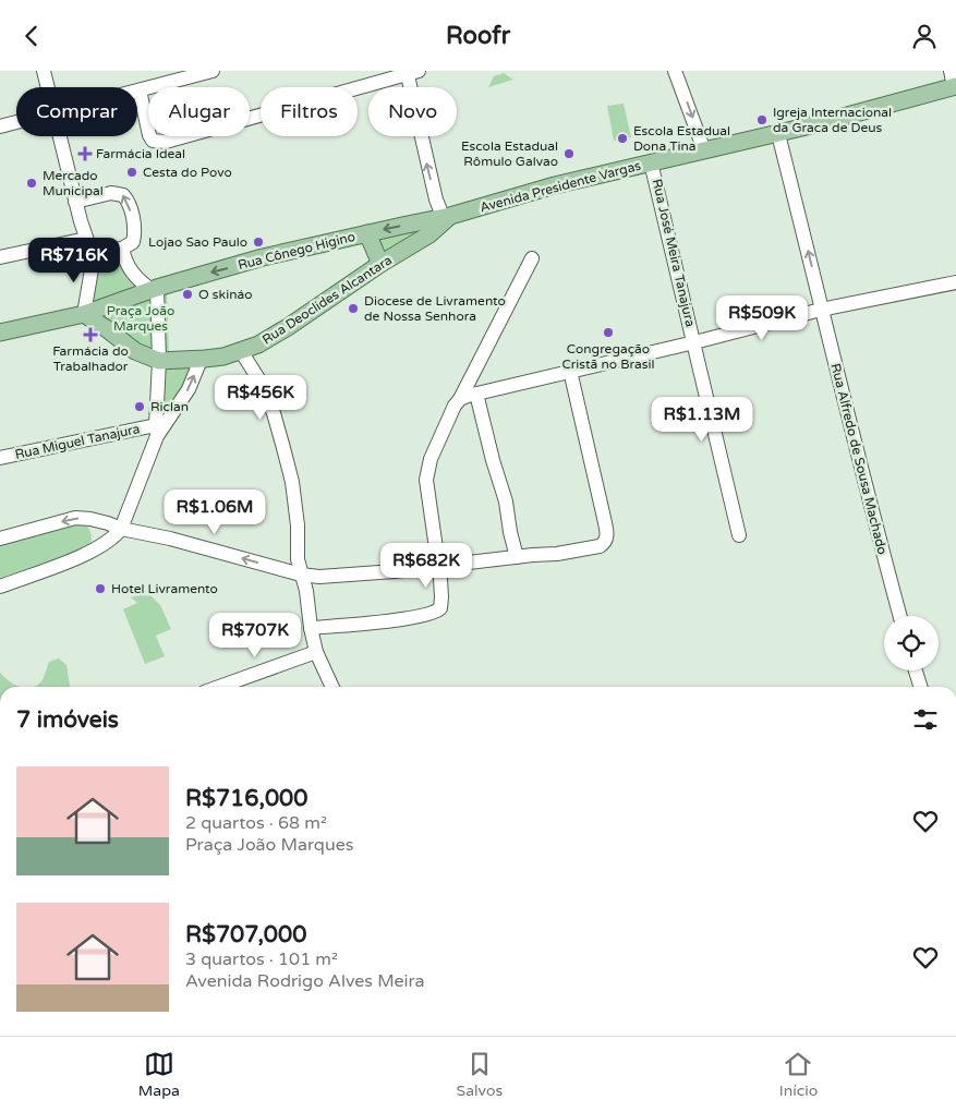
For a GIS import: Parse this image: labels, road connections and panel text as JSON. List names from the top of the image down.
{
  "streets": {
    "main road": ["Avenida Presidente Vargas", "Rua Cônego Higino", "Rua Deoclides Alcantara"],
    "street": ["Rua José Meira Tanajura", "Rua Miguel Tanajura", "Rua Alfredo de Sousa Machado"]
  },
  "crossings": [
    ["Avenida Presidente Vargas", "Rua Cônego Higino"],
    ["Avenida Presidente Vargas", "Rua José Meira Tanajura"],
    ["Avenida Presidente Vargas", "Rua Deoclides Alcantara"],
    ["Avenida Presidente Vargas", "Rua Alfredo de Sousa Machado"],
    ["Rua Cônego Higino", "Rua Deoclides Alcantara"]
  ],
  "one_way": ["Rua Cônego Higino", "Rua Alfredo de Sousa Machado"],
  "parks": ["Praça João Marques"],
  "places": {
    "other": [
      "Igreja Internacional da Graca de Deus",
      "Escola Estadual Dona Tina",
      "Escola Estadual Rômulo Galvao",
      "Cesta do Povo",
      "Mercado Municipal",
      "Lojao Sao Paulo",
      "O skináo",
      "Diocese de Livramento de Nossa Senhora",
      "Congregação Cristã no Brasil",
      "Riclan",
      "Hotel Livramento"
    ],
    "health": ["Farmácia Ideal", "Farmácia do Trabalhador"]
  },
  "page": {
    "header": "Roofr",
    "chip": [
      "Comprar",
      "Alugar",
      "Filtros",
      "Novo"
    ],
    "price": [
      "R$716K",
      "R$509K",
      "R$456K",
      "R$1.13M",
      "R$1.06M",
      "R$682K",
      "R$707K"
    ],
    "heading": "7 imóveis",
    "list": [
      {
        "name": "R$716,000",
        "note": "2 quartos · 68 m² · Praça João Marques"
      },
      {
        "name": "R$707,000",
        "note": "3 quartos · 101 m² · Avenida Rodrigo Alves Meira"
      }
    ],
    "tabs": ["Mapa", "Salvos", "Início"]
  }
}
